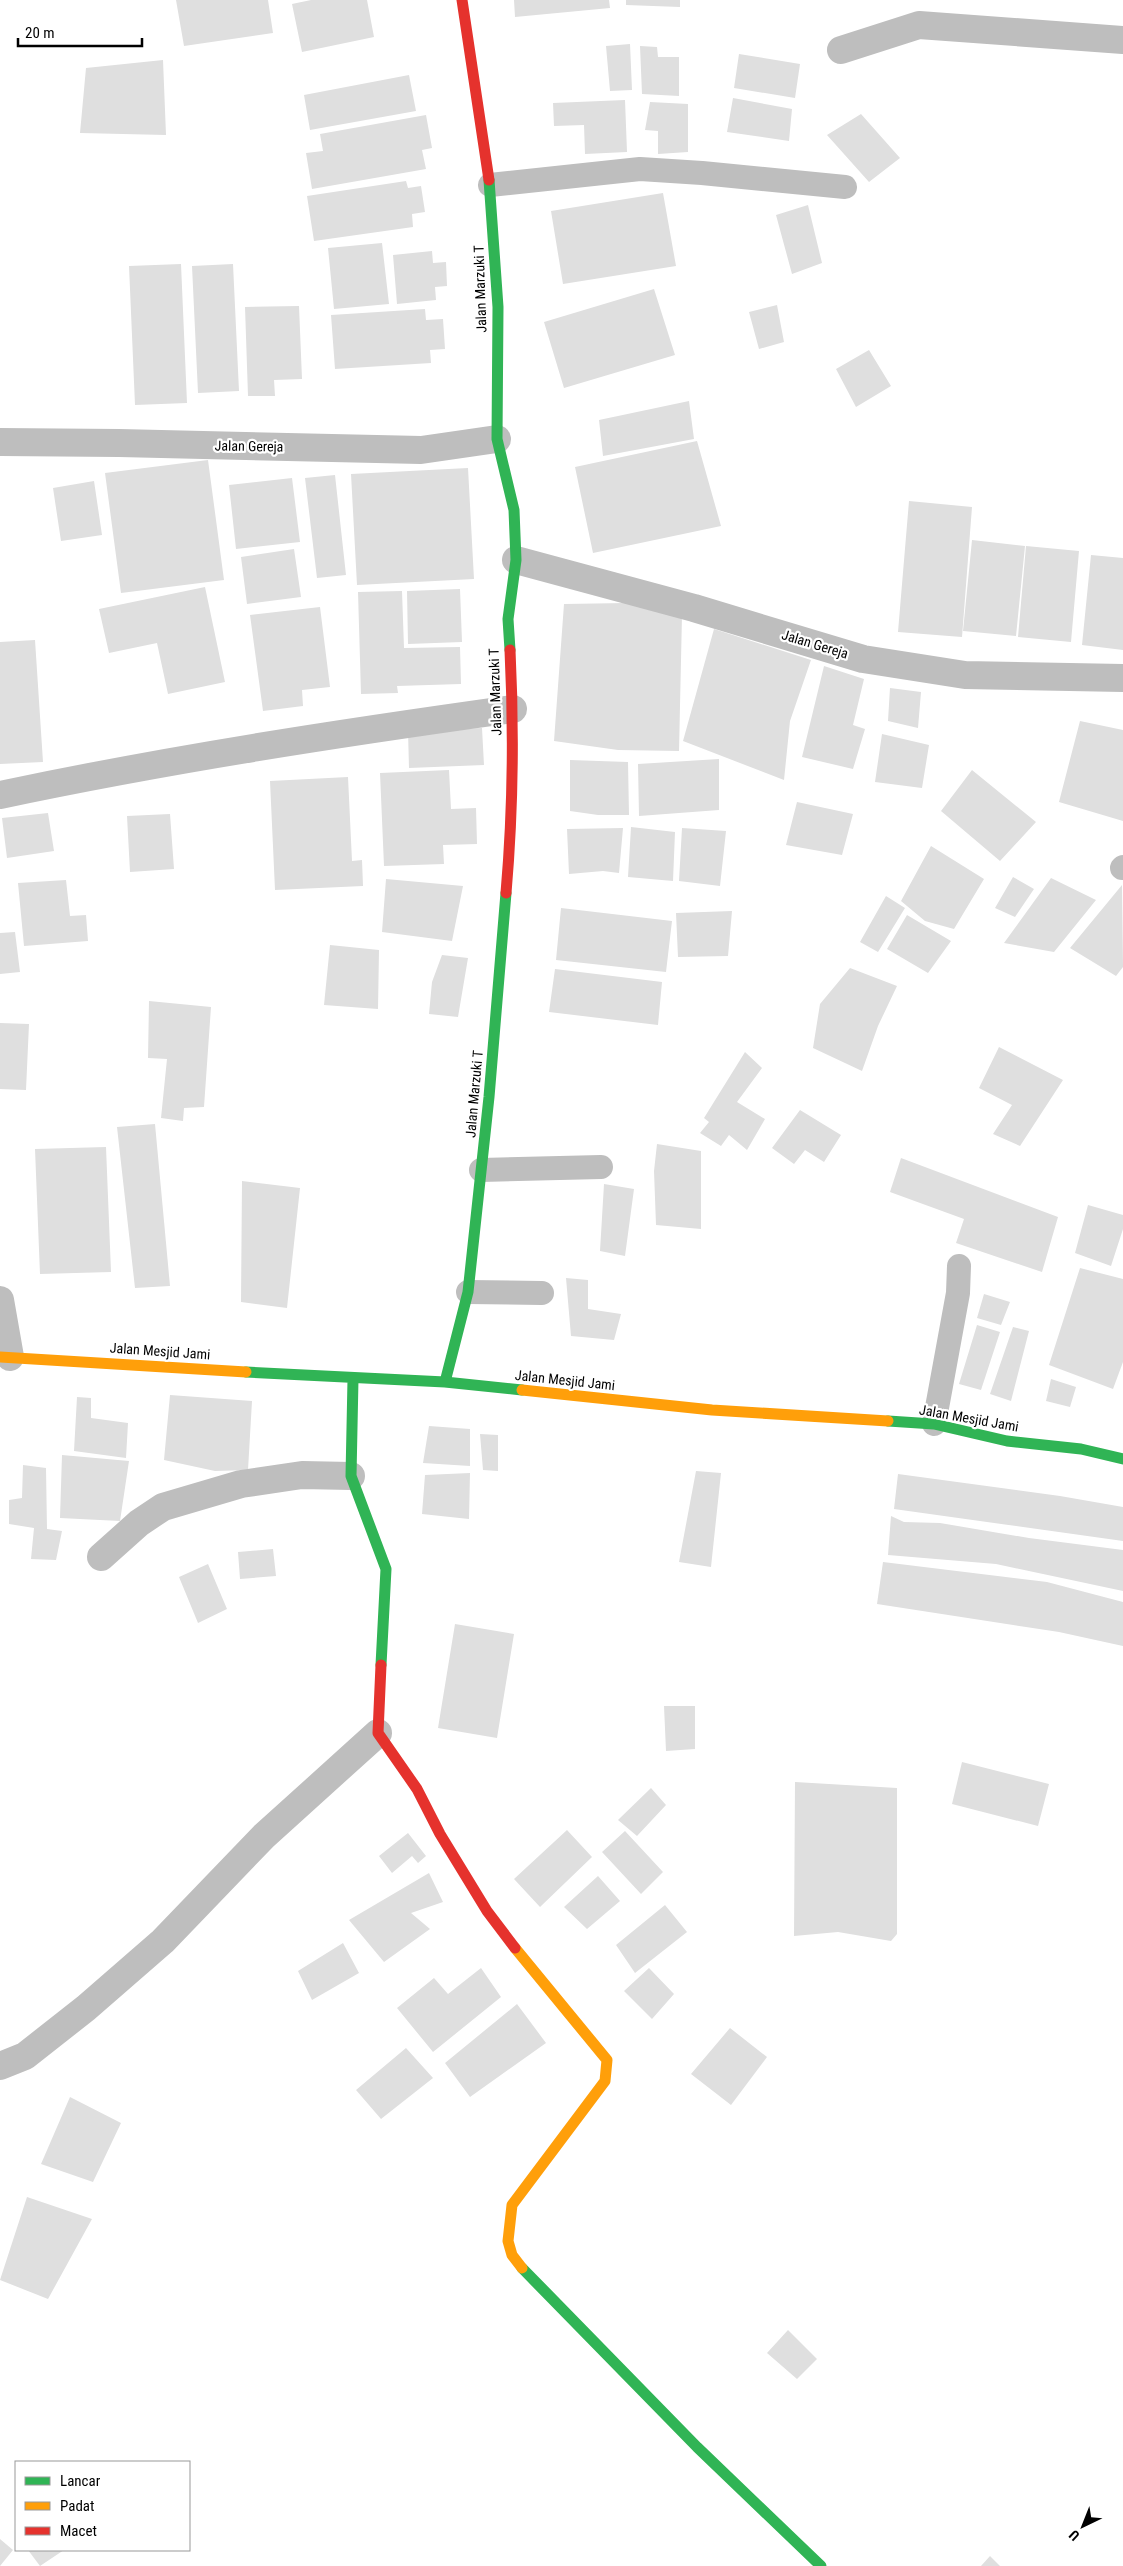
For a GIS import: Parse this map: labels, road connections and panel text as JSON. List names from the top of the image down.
{
  "streets": {
    "street": ["Jalan Marzuki T", "Jalan Gereja", "Jalan Mesjid Jami"]
  },
  "crossings": [
    ["Jalan Marzuki T", "Jalan Gereja"],
    ["Jalan Marzuki T", "Jalan Mesjid Jami"]
  ],
  "legend": ["Lancar", "Padat", "Macet"],
  "scale_bar": "20 m",
  "north": "bottom left"
}
